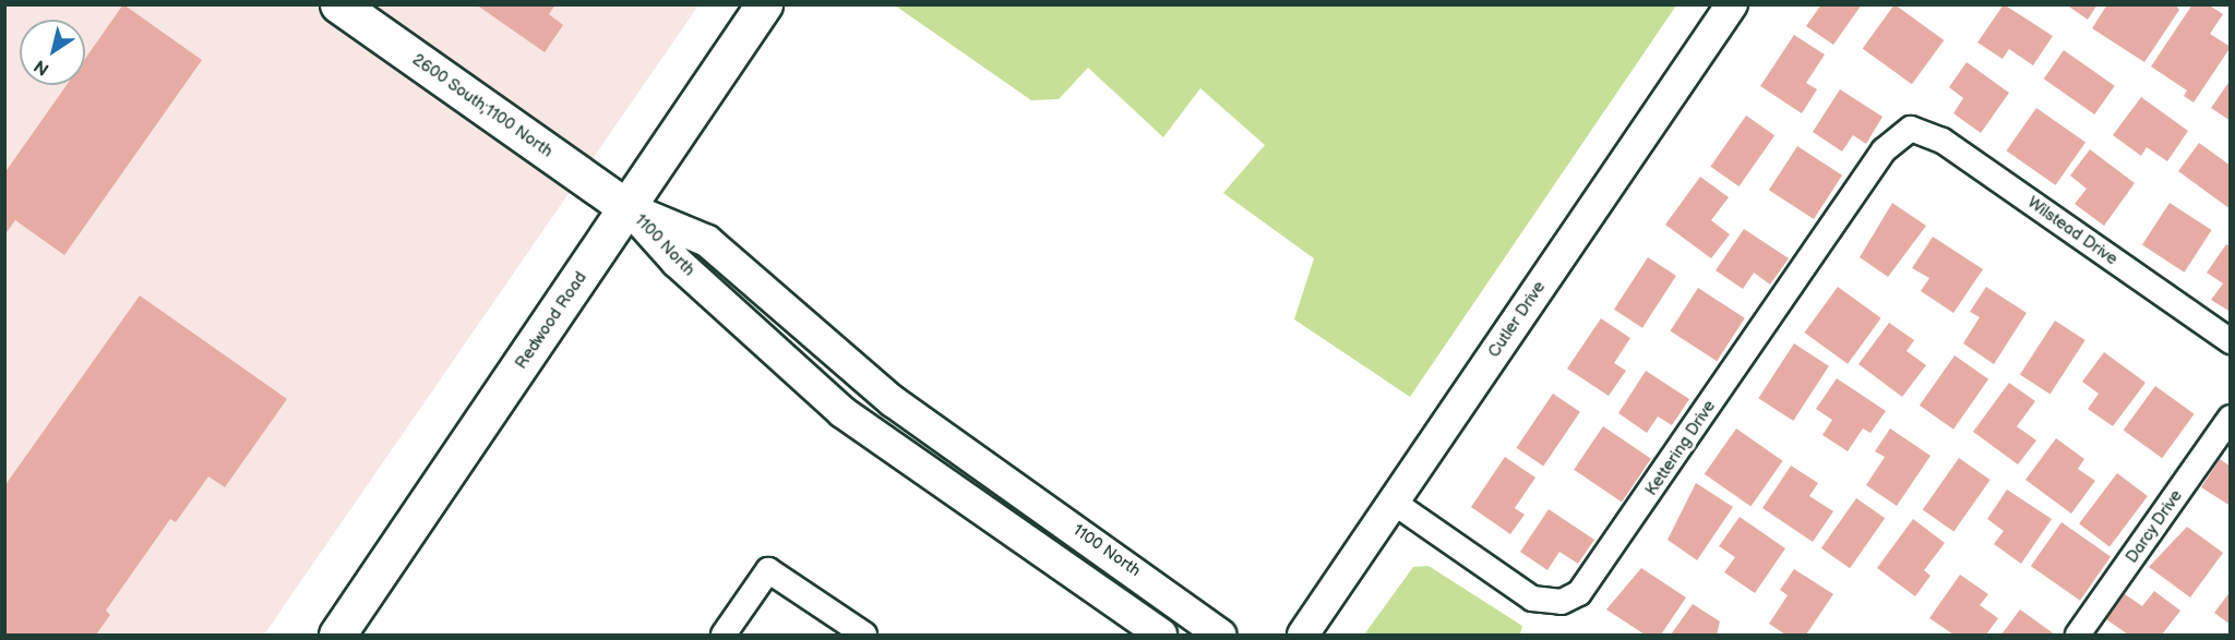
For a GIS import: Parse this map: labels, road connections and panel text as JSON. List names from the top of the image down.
{
  "streets": {
    "main road": ["2600 South;1100 North", "Redwood Road"],
    "street": [
      "Wilstead Drive",
      "1100 North",
      "Cutler Drive",
      "Kettering Drive",
      "Darcy Drive"
    ]
  },
  "crossings": [
    ["2600 South;1100 North", "1100 North"],
    ["2600 South;1100 North", "Redwood Road"],
    ["Wilstead Drive", "Kettering Drive"],
    ["1100 North", "Redwood Road"],
    ["Cutler Drive", "Kettering Drive"]
  ],
  "north": "bottom left"
}
